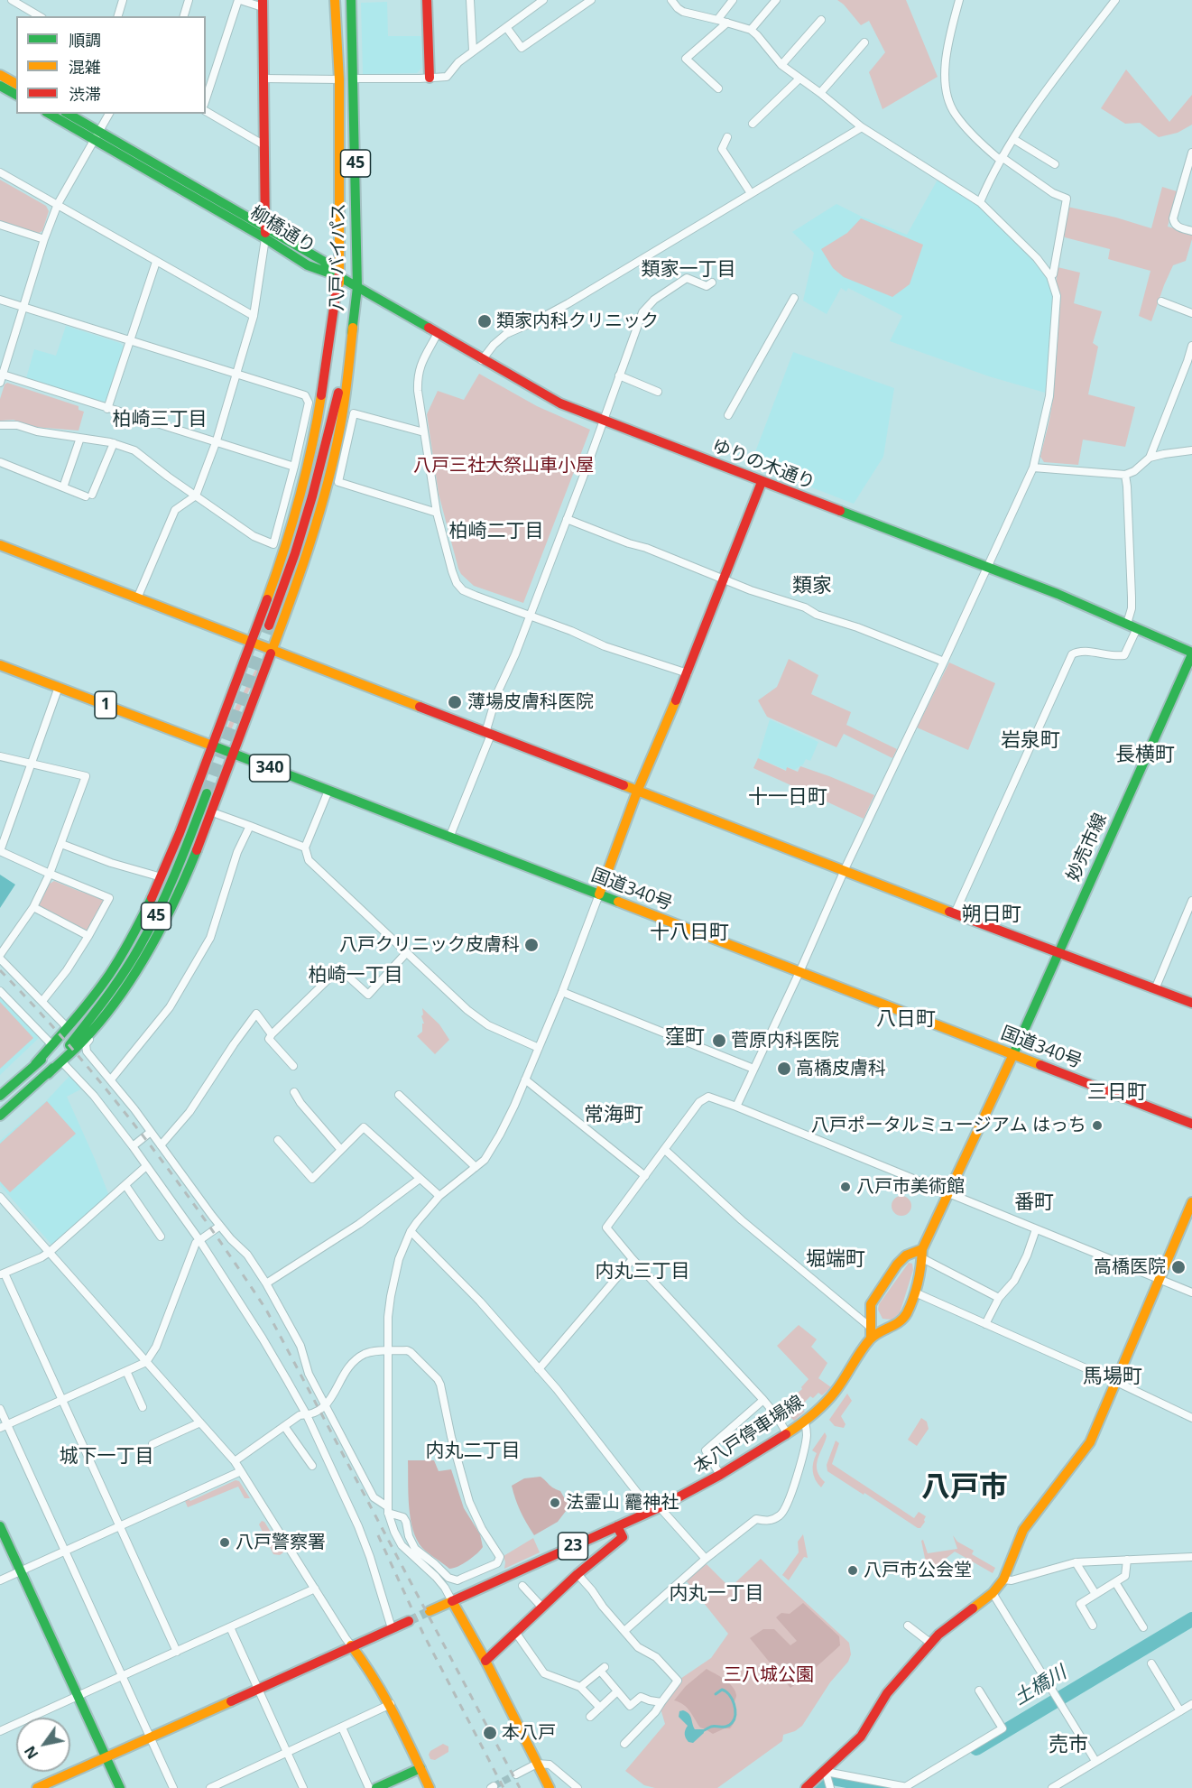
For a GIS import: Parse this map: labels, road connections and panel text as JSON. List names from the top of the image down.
{
  "streets": {
    "main road": [
      "45",
      "柳橋通り",
      "八戸バイパス",
      "ゆりの木通り",
      "1",
      "340",
      "妙売市線",
      "国道340号",
      "本八戸停車場線",
      "23"
    ]
  },
  "crossings": [
    ["柳橋通り", "八戸バイパス"],
    ["柳橋通り", "ゆりの木通り"],
    ["八戸バイパス", "ゆりの木通り"],
    ["ゆりの木通り", "妙売市線"],
    ["1", "国道340号"],
    ["妙売市線", "国道340号"],
    ["妙売市線", "本八戸停車場線"],
    ["国道340号", "本八戸停車場線"],
    ["本八戸停車場線", "23"]
  ],
  "districts": [
    "類家一丁目",
    "柏崎三丁目",
    "柏崎二丁目",
    "類家",
    "岩泉町",
    "長横町",
    "十一日町",
    "朔日町",
    "十八日町",
    "柏崎一丁目",
    "八日町",
    "窪町",
    "三日町",
    "常海町",
    "番町",
    "堀端町",
    "内丸三丁目",
    "馬場町",
    "内丸二丁目",
    "城下一丁目",
    "八戸市",
    "内丸一丁目",
    "売市"
  ],
  "water": ["土橋川"],
  "parks": ["八戸三社大祭山車小屋", "三八城公園"],
  "places": [
    "類家内科クリニック",
    "薄場皮膚科医院",
    "八戸クリニック皮膚科",
    "菅原内科医院",
    "高橋皮膚科",
    "八戸ポータルミュージアム はっち",
    "八戸市美術館",
    "高橋医院",
    "法霊山 龗神社",
    "八戸警察署",
    "八戸市公会堂",
    "本八戸"
  ],
  "legend": ["順調", "混雑", "渋滞"],
  "north": "bottom left"
}
